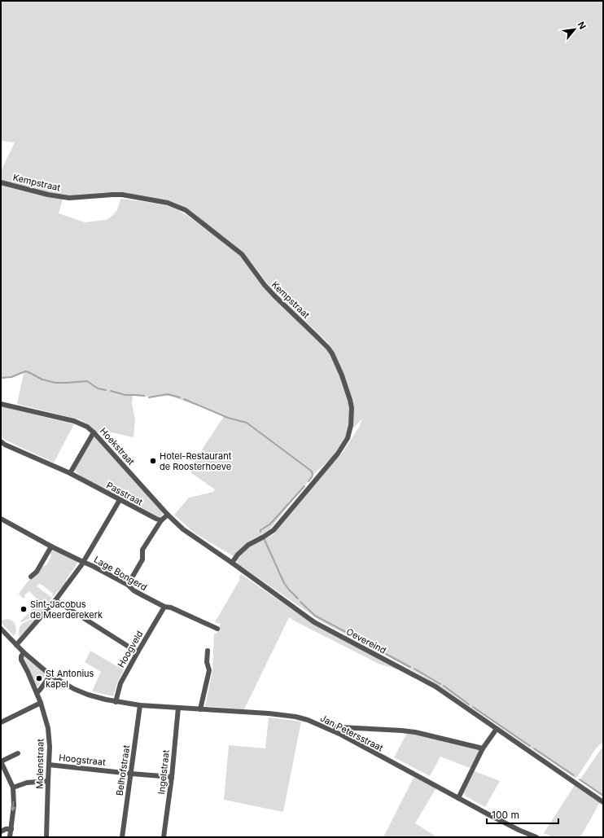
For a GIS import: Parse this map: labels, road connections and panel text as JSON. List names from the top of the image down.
{
  "streets": {
    "street": [
      "Kempstraat",
      "Hoekstraat",
      "Passtraat",
      "Lage Bongerd",
      "Oevereind",
      "Hoogveld",
      "Jan Petersstraat",
      "Hoogstraat",
      "Molenstraat",
      "Belhofstraat",
      "Ingelstraat"
    ]
  },
  "crossings": [
    ["Kempstraat", "Oevereind"],
    ["Lage Bongerd", "Hoogveld"],
    ["Hoogveld", "Jan Petersstraat"],
    ["Jan Petersstraat", "Molenstraat"],
    ["Jan Petersstraat", "Belhofstraat"],
    ["Jan Petersstraat", "Ingelstraat"],
    ["Hoogstraat", "Molenstraat"],
    ["Hoogstraat", "Belhofstraat"],
    ["Hoogstraat", "Ingelstraat"]
  ],
  "places": ["Hotel-Restaurant de Roosterhoeve", "Sint-Jacobus de Meerderekerk", "St Antonius kapel"],
  "scale_bar": "100 m",
  "north": "top right"
}
